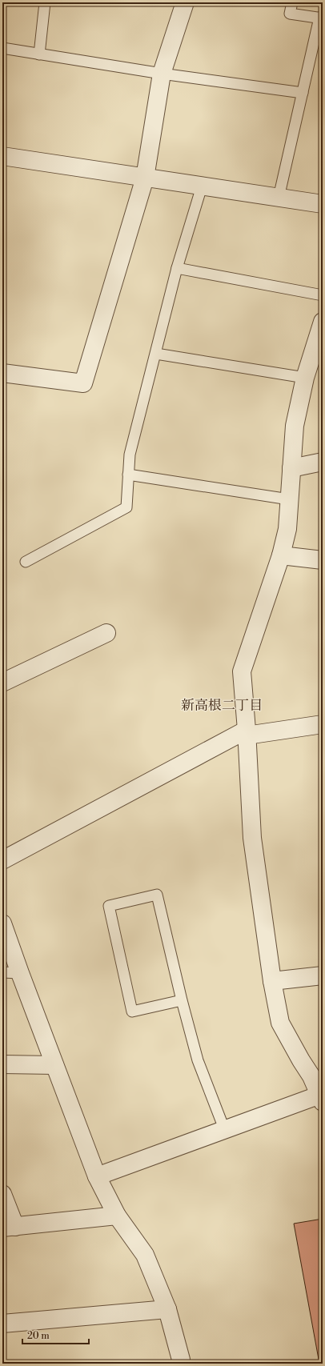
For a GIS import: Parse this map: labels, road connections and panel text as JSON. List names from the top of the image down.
{
  "districts": ["新高根二丁目"],
  "scale_bar": "20 m"
}
